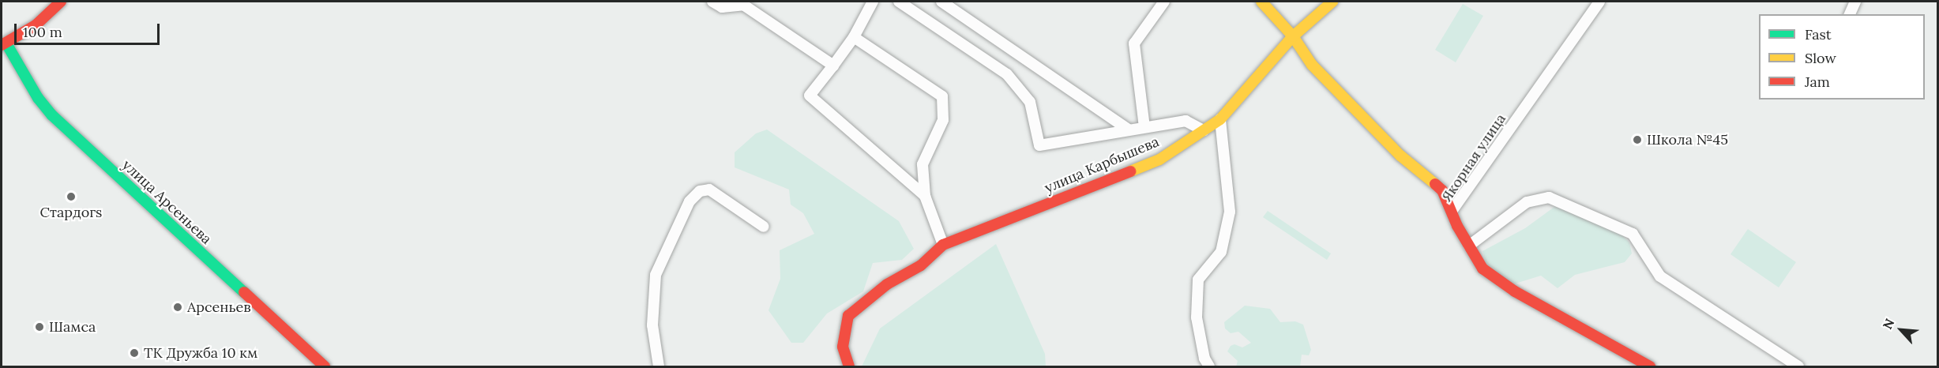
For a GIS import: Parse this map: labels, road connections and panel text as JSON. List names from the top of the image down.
{
  "streets": {
    "street": ["Якорная улица", "улица Карбышева", "улица Арсеньева"]
  },
  "places": [
    "Школа №45",
    "Стардогs",
    "Арсеньев",
    "Шамса",
    "ТК Дружба 10 км"
  ],
  "legend": ["Fast", "Slow", "Jam"],
  "scale_bar": "100 m",
  "north": "top left"
}
